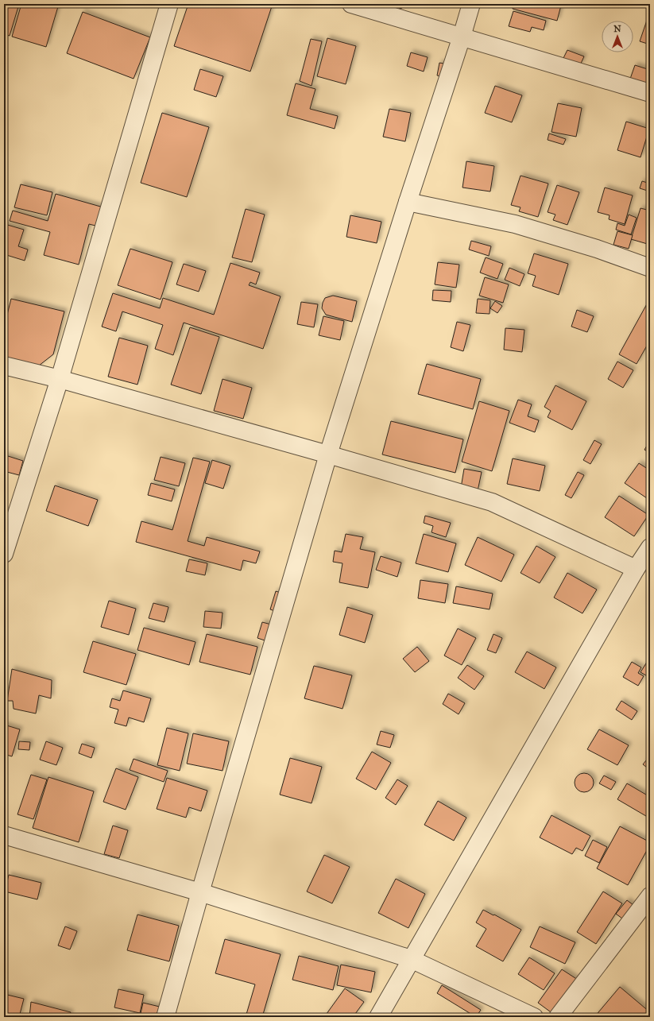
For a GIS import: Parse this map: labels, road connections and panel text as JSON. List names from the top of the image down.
{
  "north": "top"
}
